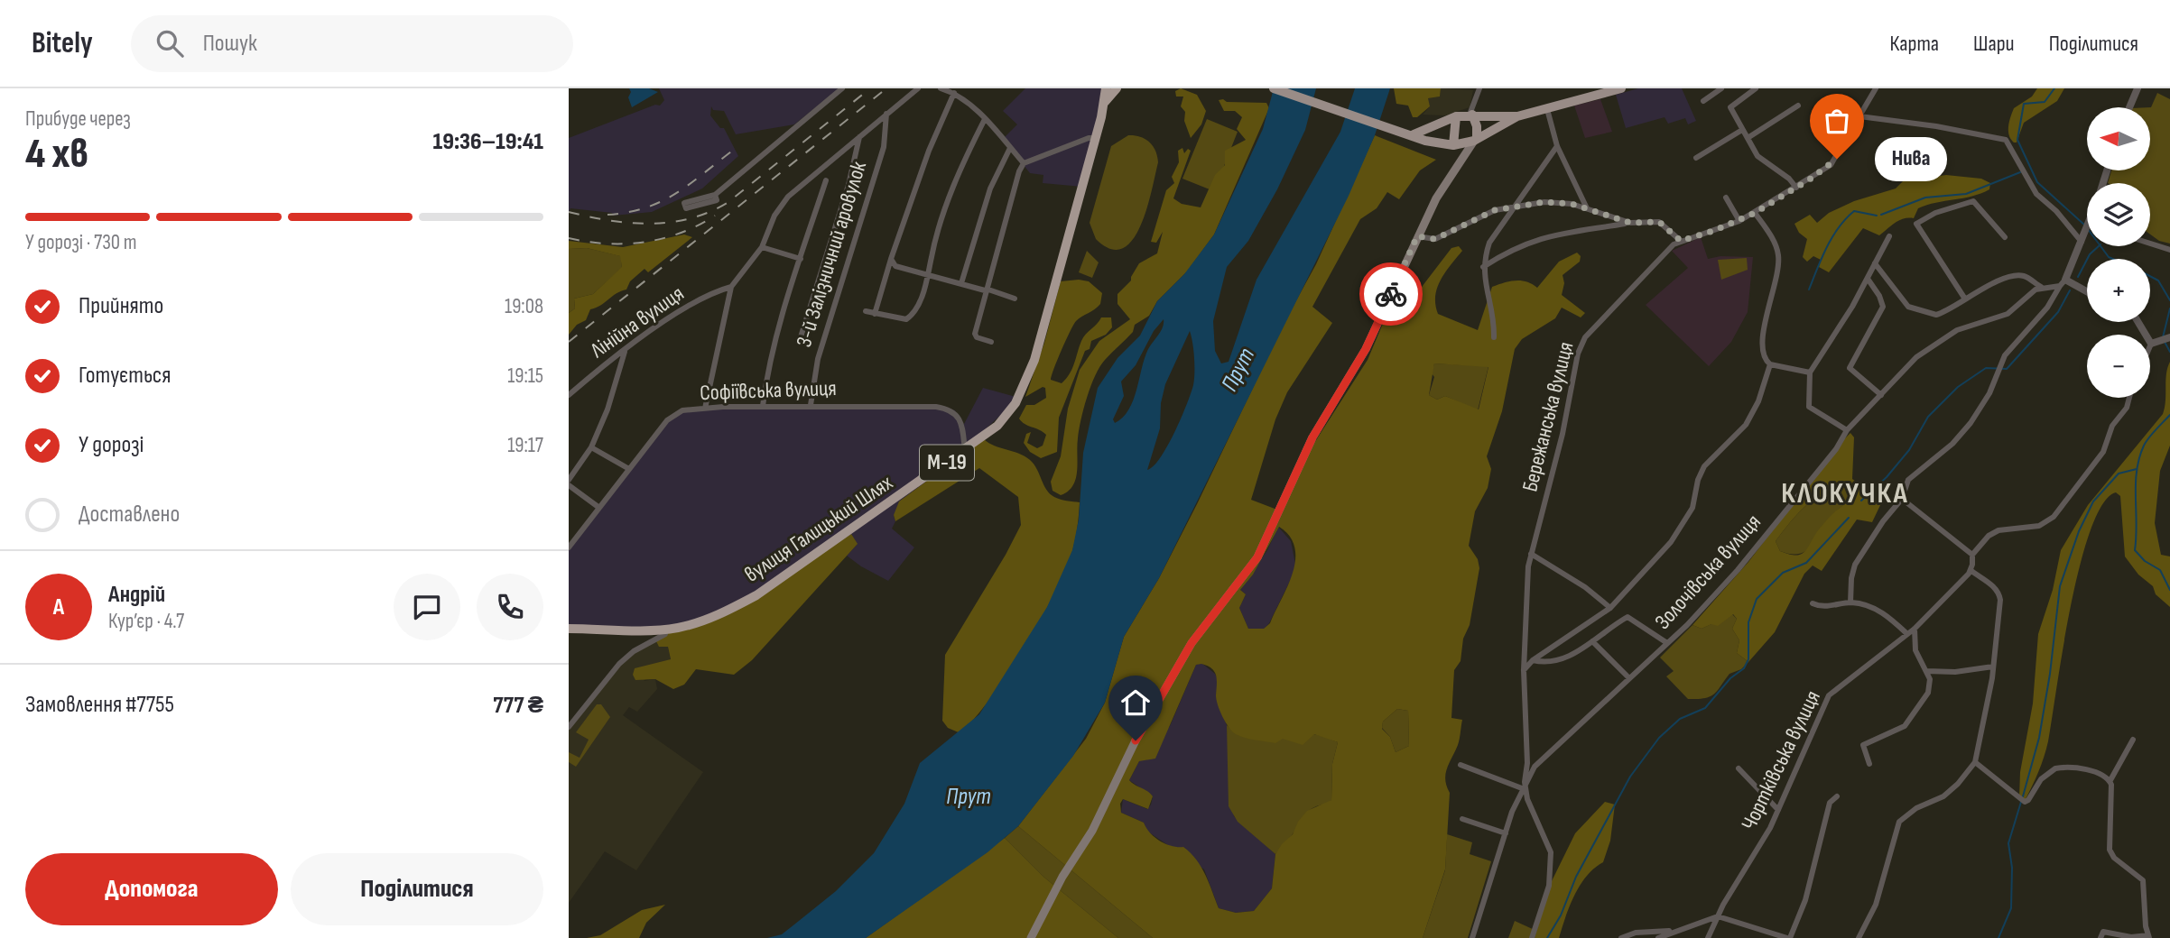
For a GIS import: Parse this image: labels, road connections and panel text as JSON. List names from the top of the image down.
{
  "streets": {
    "highway": ["М-19", "вулиця Галицький Шлях"],
    "street": [
      "3-й Залізничний аровулок",
      "Лінійна вулиця",
      "Софіївська вулиця",
      "Бережанська вулиця",
      "Золочівська вулиця",
      "Чортківська вулиця"
    ]
  },
  "crossings": [
    ["3-й Залізничний аровулок", "Софіївська вулиця"],
    ["Софіївська вулиця", "вулиця Галицький Шлях"],
    ["Бережанська вулиця", "Золочівська вулиця"]
  ],
  "districts": ["КЛОКУЧКА"],
  "water": ["Прут"],
  "places": ["Нива"],
  "north": "left",
  "page": {
    "header": "Bitely",
    "search": "Пошук",
    "nav": ["Карта", "Шари", "Поділитися"],
    "heading": ["4 хв", "Прибуде через", "19:36–19:41"],
    "panel": [
      "Андрій",
      "Кур’єр · 4.7",
      "Замовлення #7755",
      "777 ₴"
    ],
    "map_buttons": ["+", "−"],
    "bubble": "Нива",
    "bar": "У дорозі · 730 m",
    "list": [
      ["Прийнято", "19:08"],
      ["Готується", "19:15"],
      ["У дорозі", "19:17"],
      "Доставлено"
    ],
    "round": "А",
    "buttons": ["Допомога", "Поділитися"]
  }
}
